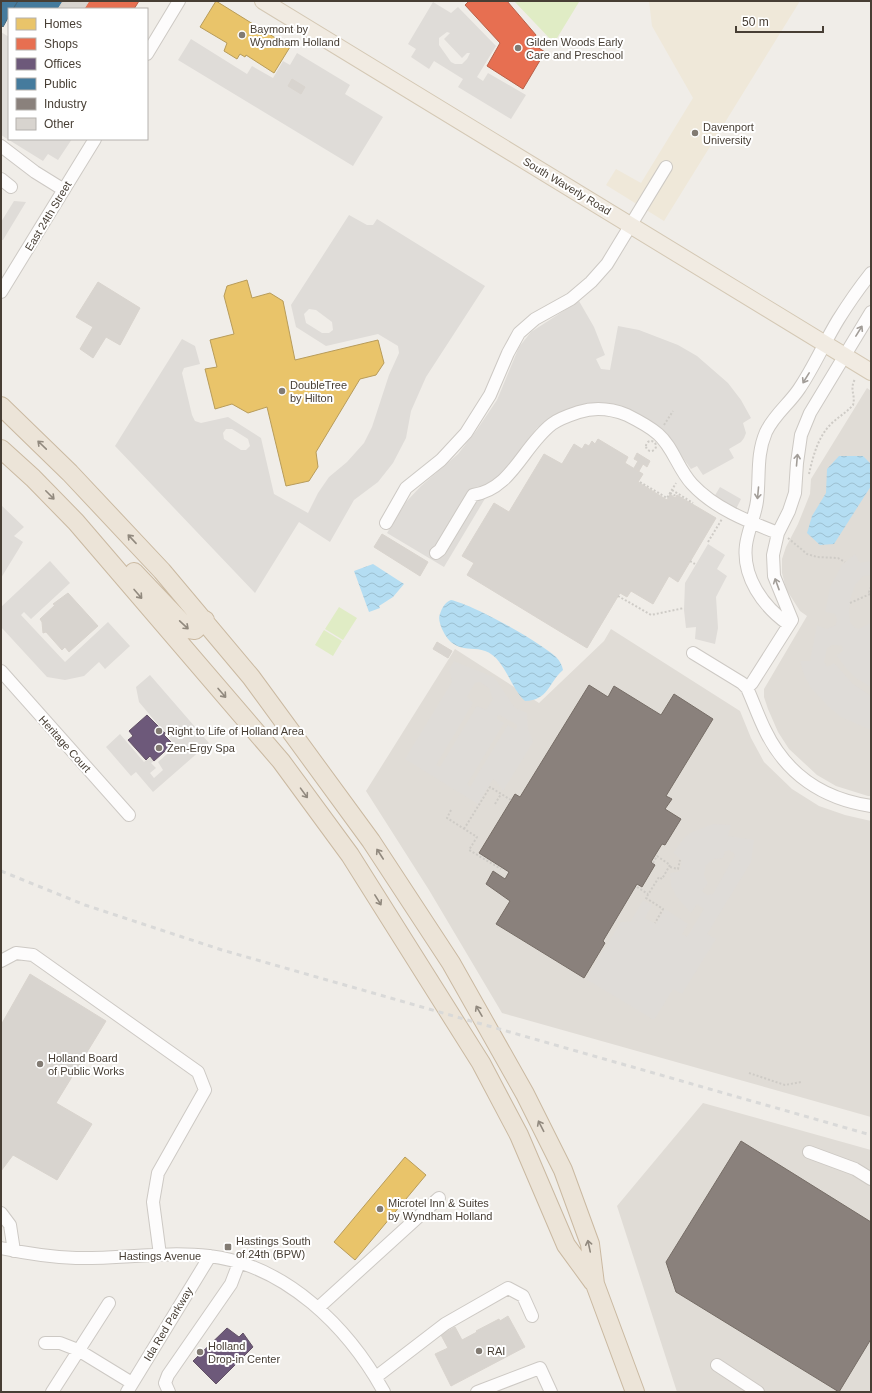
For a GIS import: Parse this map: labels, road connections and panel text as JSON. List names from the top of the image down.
{
  "streets": {
    "main road": ["South Waverly Road"],
    "street": [
      "East 24th Street",
      "Heritage Court",
      "Hastings Avenue",
      "Ida Red Parkway"
    ]
  },
  "crossings": [
    ["Hastings Avenue", "Ida Red Parkway"]
  ],
  "places": {
    "other": [
      "Baymont by Wyndham Holland",
      "Gilden Woods Early Care and Preschool",
      "Davenport University",
      "DoubleTree by Hilton",
      "Right to Life of Holland Area",
      "Zen-Ergy Spa",
      "Holland Board of Public Works",
      "Microtel Inn & Suites by Wyndham Holland",
      "RAI",
      "Holland Drop-in Center"
    ],
    "transit": ["Hastings South of 24th (BPW)"]
  },
  "legend": [
    "Homes",
    "Shops",
    "Offices",
    "Public",
    "Industry",
    "Other"
  ],
  "scale_bar": "50 m"
}
